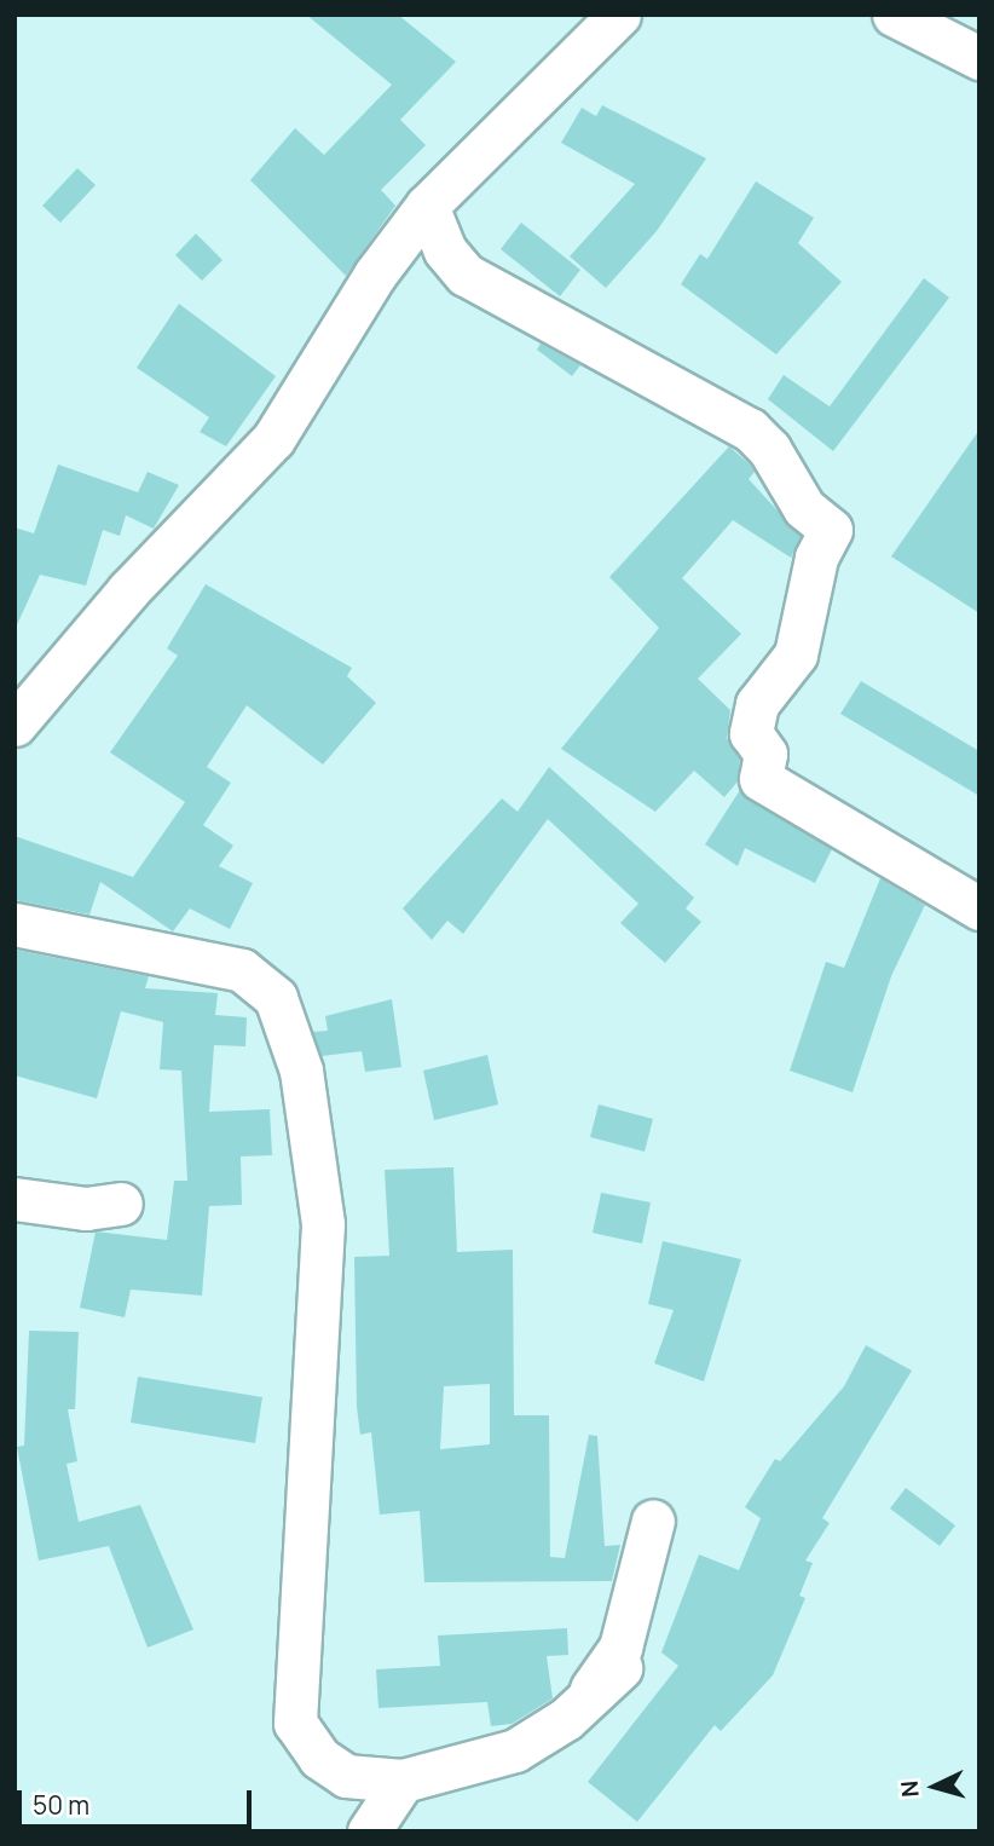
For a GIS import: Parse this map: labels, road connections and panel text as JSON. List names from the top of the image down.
{
  "scale_bar": "50 m",
  "north": "left"
}
